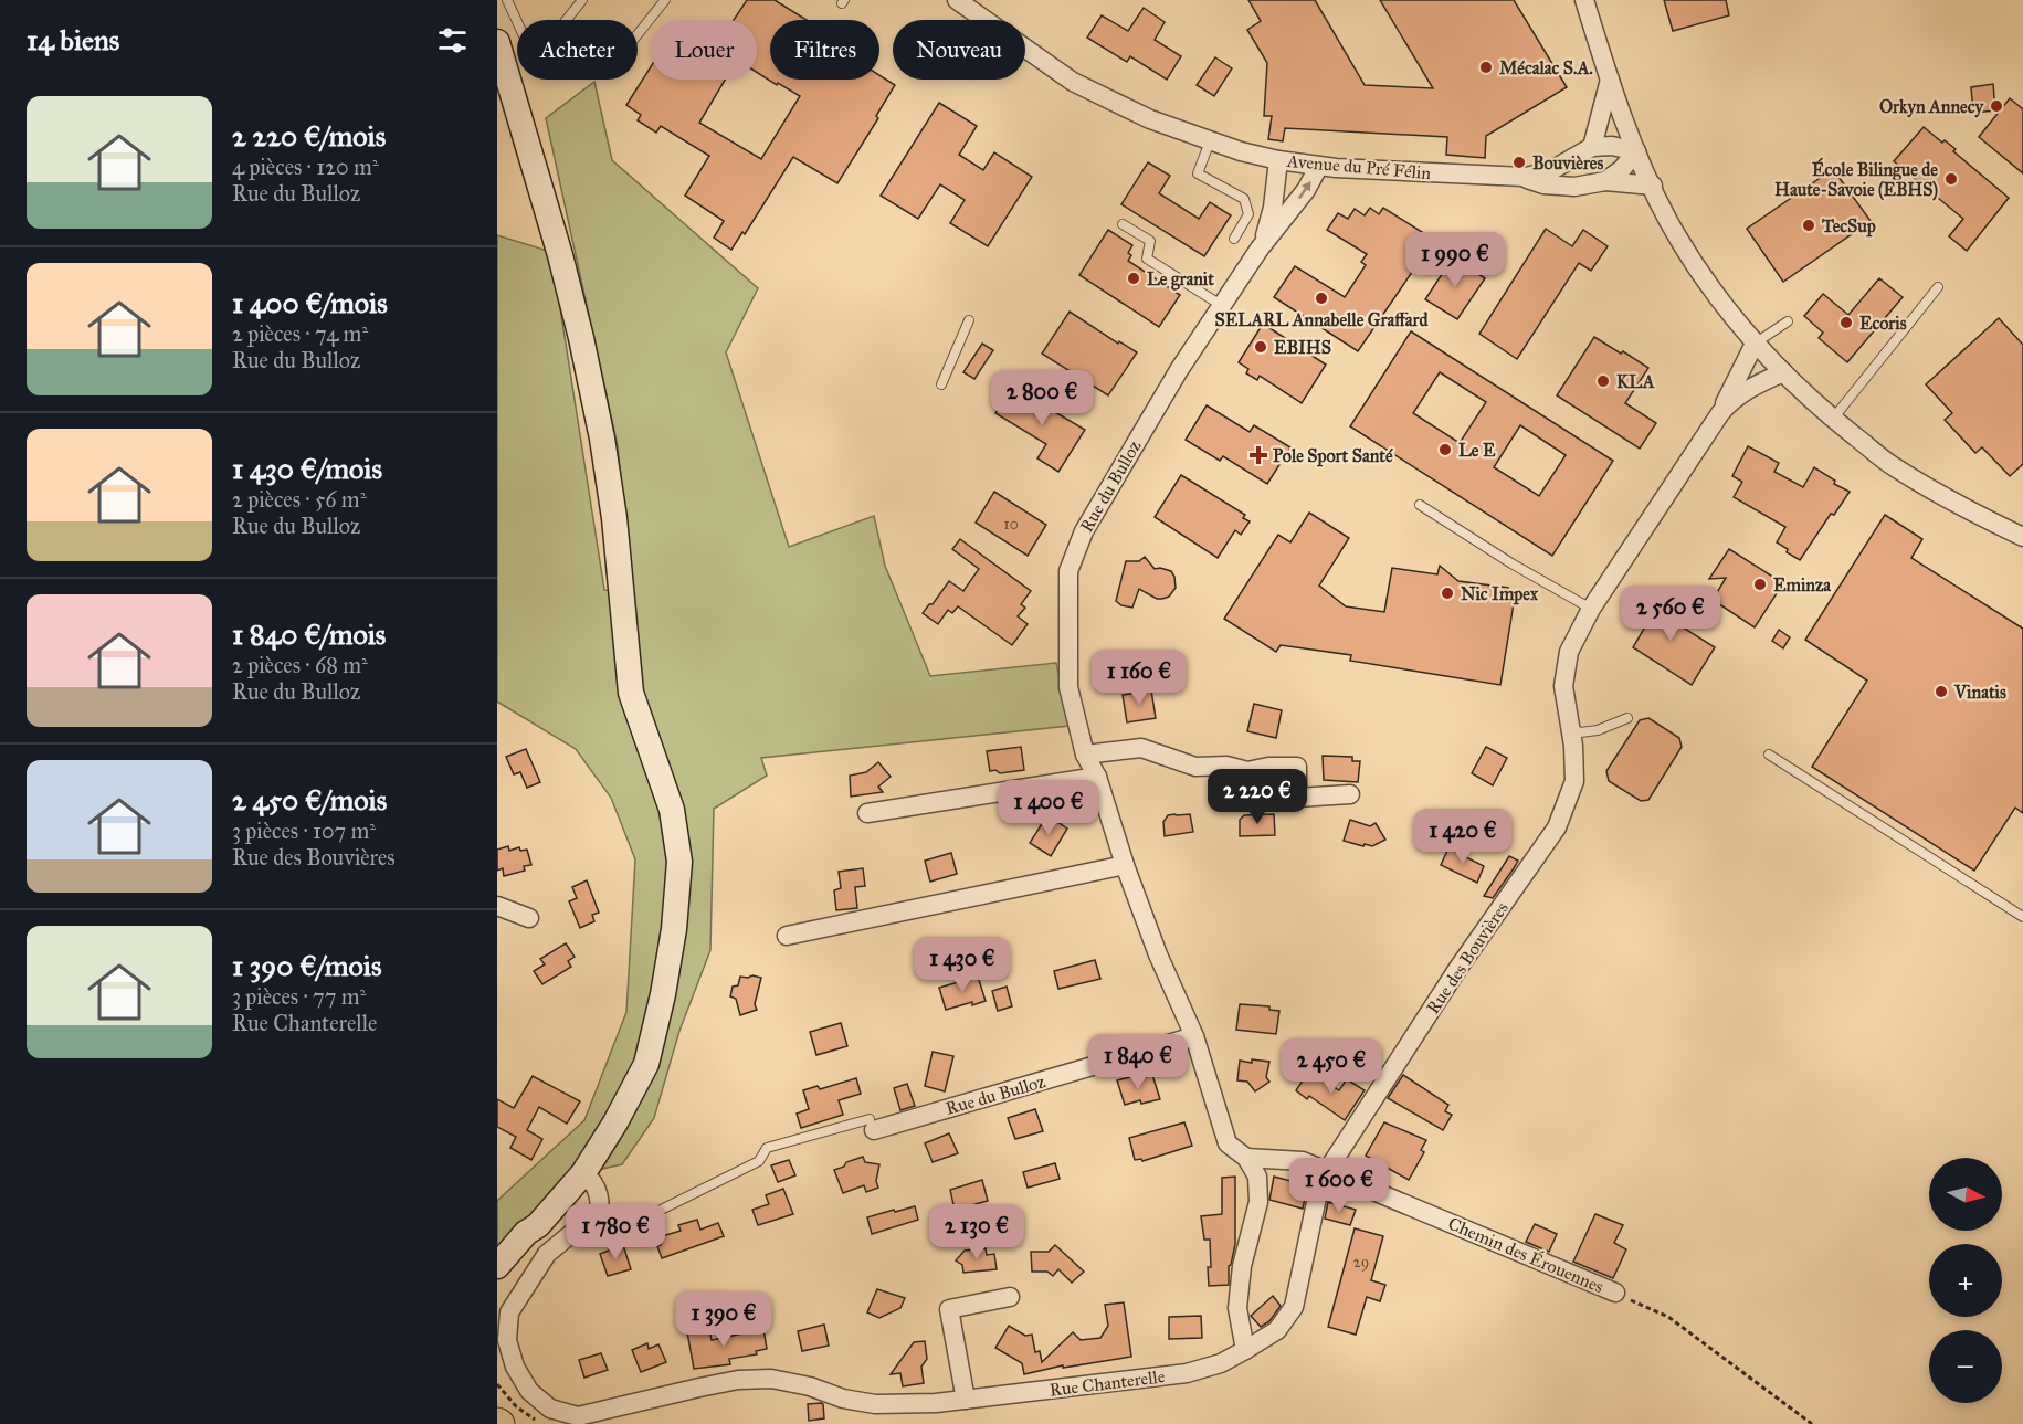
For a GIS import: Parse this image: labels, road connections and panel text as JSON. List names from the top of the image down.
{
  "streets": {
    "street": [
      "Avenue du Pré Félin",
      "Rue du Bulloz",
      "Rue des Bouvières",
      "Chemin des Érouennes",
      "Rue Chanterelle"
    ]
  },
  "crossings": [
    ["Avenue du Pré Félin", "Rue du Bulloz"],
    ["Rue du Bulloz", "Rue des Bouvières"],
    ["Rue du Bulloz", "Chemin des Érouennes"],
    ["Rue du Bulloz", "Rue Chanterelle"],
    ["Rue des Bouvières", "Chemin des Érouennes"],
    ["Rue des Bouvières", "Rue Chanterelle"]
  ],
  "places": {
    "other": [
      "Mécalac S.A.",
      "Orkyn Annecy",
      "Bouvières",
      "École Bilingue de Haute-Savoie (EBHS)",
      "TecSup",
      "Le granit",
      "SELARL Annabelle Graffard",
      "Ecoris",
      "EBIHS",
      "KLA",
      "Le E",
      "Eminza",
      "Nic Impex",
      "Vinatis"
    ],
    "health": ["Pole Sport Santé"]
  },
  "house_numbers": ["10", "29"],
  "north": "right",
  "page": {
    "heading": "14 biens",
    "chip": [
      "Acheter",
      "Louer",
      "Filtres",
      "Nouveau"
    ],
    "list": [
      {
        "name": "2 220 €/mois",
        "note": "4 pièces · 120 m² · Rue du Bulloz"
      },
      {
        "name": "1 400 €/mois",
        "note": "2 pièces · 74 m² · Rue du Bulloz"
      },
      {
        "name": "1 430 €/mois",
        "note": "2 pièces · 56 m² · Rue du Bulloz"
      },
      {
        "name": "1 840 €/mois",
        "note": "2 pièces · 68 m² · Rue du Bulloz"
      },
      {
        "name": "2 450 €/mois",
        "note": "3 pièces · 107 m² · Rue des Bouvières"
      },
      {
        "name": "1 390 €/mois",
        "note": "3 pièces · 77 m² · Rue Chanterelle"
      }
    ],
    "price": [
      "1 990 €",
      "2 800 €",
      "2 560 €",
      "1 160 €",
      "2 220 €",
      "1 400 €",
      "1 420 €",
      "1 430 €",
      "1 840 €",
      "2 450 €",
      "1 600 €",
      "1 780 €",
      "2 130 €",
      "1 390 €"
    ],
    "map_buttons": ["+", "−"]
  }
}
